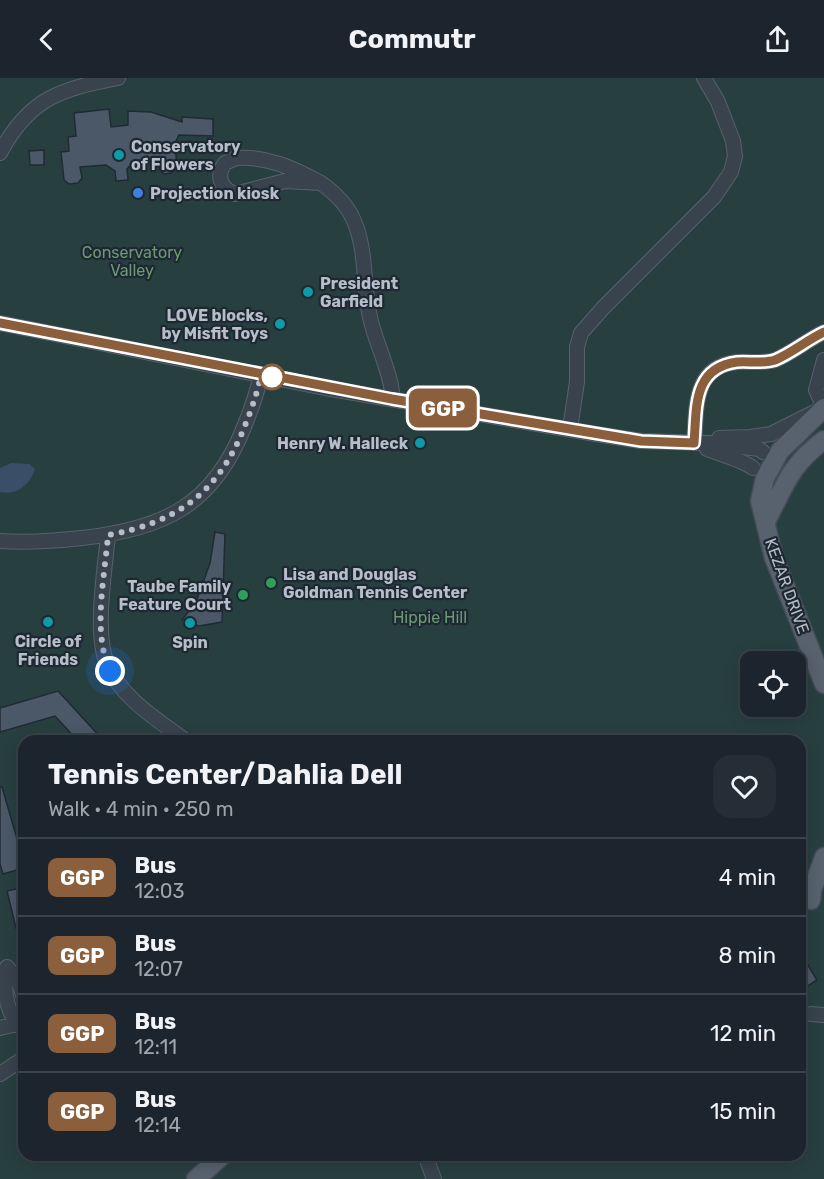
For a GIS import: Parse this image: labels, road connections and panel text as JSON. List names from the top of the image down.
{
  "streets": {
    "main road": ["KEZAR DRIVE"]
  },
  "parks": ["Conservatory Valley", "Hippie Hill"],
  "places": [
    "Conservatory of Flowers",
    "Projection kiosk",
    "President Garfield",
    "LOVE blocks, by Misfit Toys",
    "Henry W. Halleck",
    "Lisa and Douglas Goldman Tennis Center",
    "Taube Family Feature Court",
    "Circle of Friends",
    "Spin"
  ],
  "lines": ["bus line GGP"],
  "page": {
    "header": "Commutr",
    "on_map": "GGP",
    "heading": ["Tennis Center/Dahlia Dell", "Walk · 4 min · 250 m"],
    "list": [
      {
        "mark": "GGP",
        "name": "Bus",
        "note": "12:03",
        "value": "4 min"
      },
      {
        "mark": "GGP",
        "name": "Bus",
        "note": "12:07",
        "value": "8 min"
      },
      {
        "mark": "GGP",
        "name": "Bus",
        "note": "12:11",
        "value": "12 min"
      },
      {
        "mark": "GGP",
        "name": "Bus",
        "note": "12:14",
        "value": "15 min"
      }
    ]
  }
}
